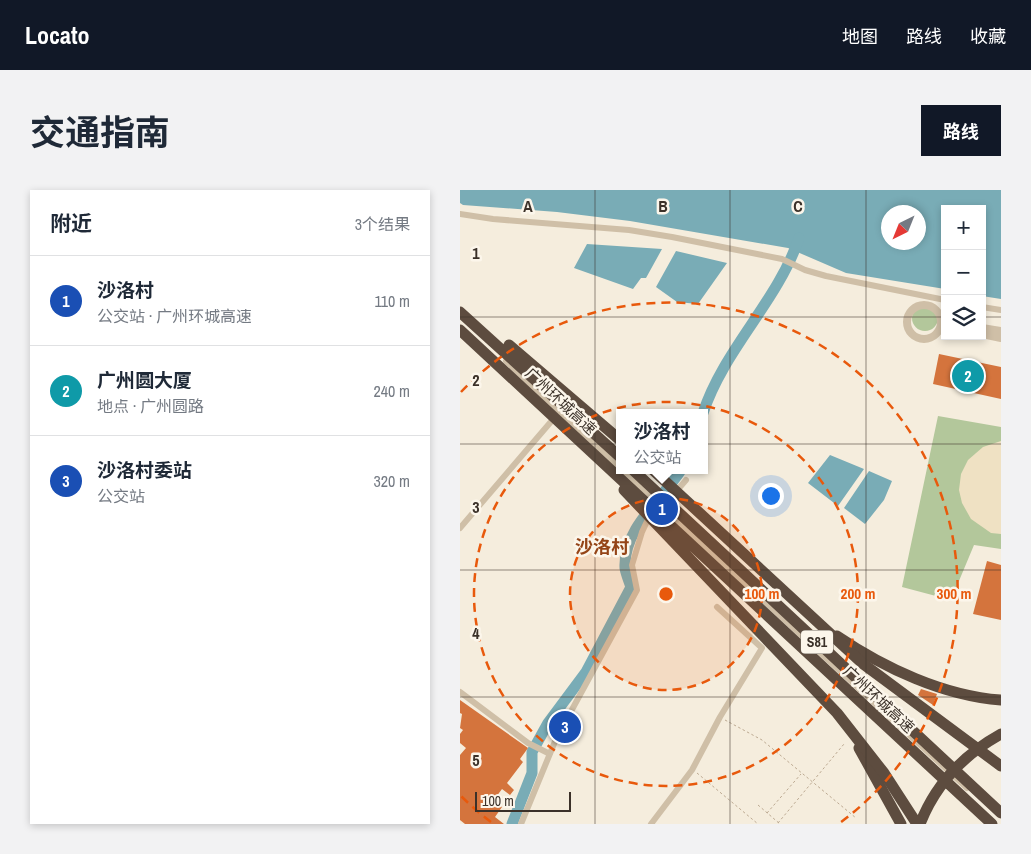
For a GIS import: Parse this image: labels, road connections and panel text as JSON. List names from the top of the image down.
{
  "streets": {
    "highway": ["广州环城高速", "S81"]
  },
  "districts": ["沙洛村"],
  "scale_bar": "100 m",
  "north": "bottom left",
  "page": {
    "header": "Locato",
    "nav": ["地图", "路线", "收藏"],
    "title": "交通指南",
    "buttons": "路线",
    "heading": ["附近", "3个结果"],
    "map_buttons": ["+", "−"],
    "list": [
      {
        "mark": "1",
        "name": "沙洛村",
        "note": "公交站 · 广州环城高速",
        "value": "110 m"
      },
      {
        "mark": "2",
        "name": "广州圆大厦",
        "note": "地点 · 广州圆路",
        "value": "240 m"
      },
      {
        "mark": "3",
        "name": "沙洛村委站",
        "note": "公交站",
        "value": "320 m"
      }
    ],
    "pins": ["2", "1", "3"],
    "popup": ["沙洛村", "公交站"],
    "scale": "100 m"
  },
  "grid": {
    "columns": ["A", "B", "C"],
    "rows": [
      "1",
      "2",
      "3",
      "4",
      "5"
    ]
  },
  "rings": ["100 m", "200 m", "300 m"]
}
